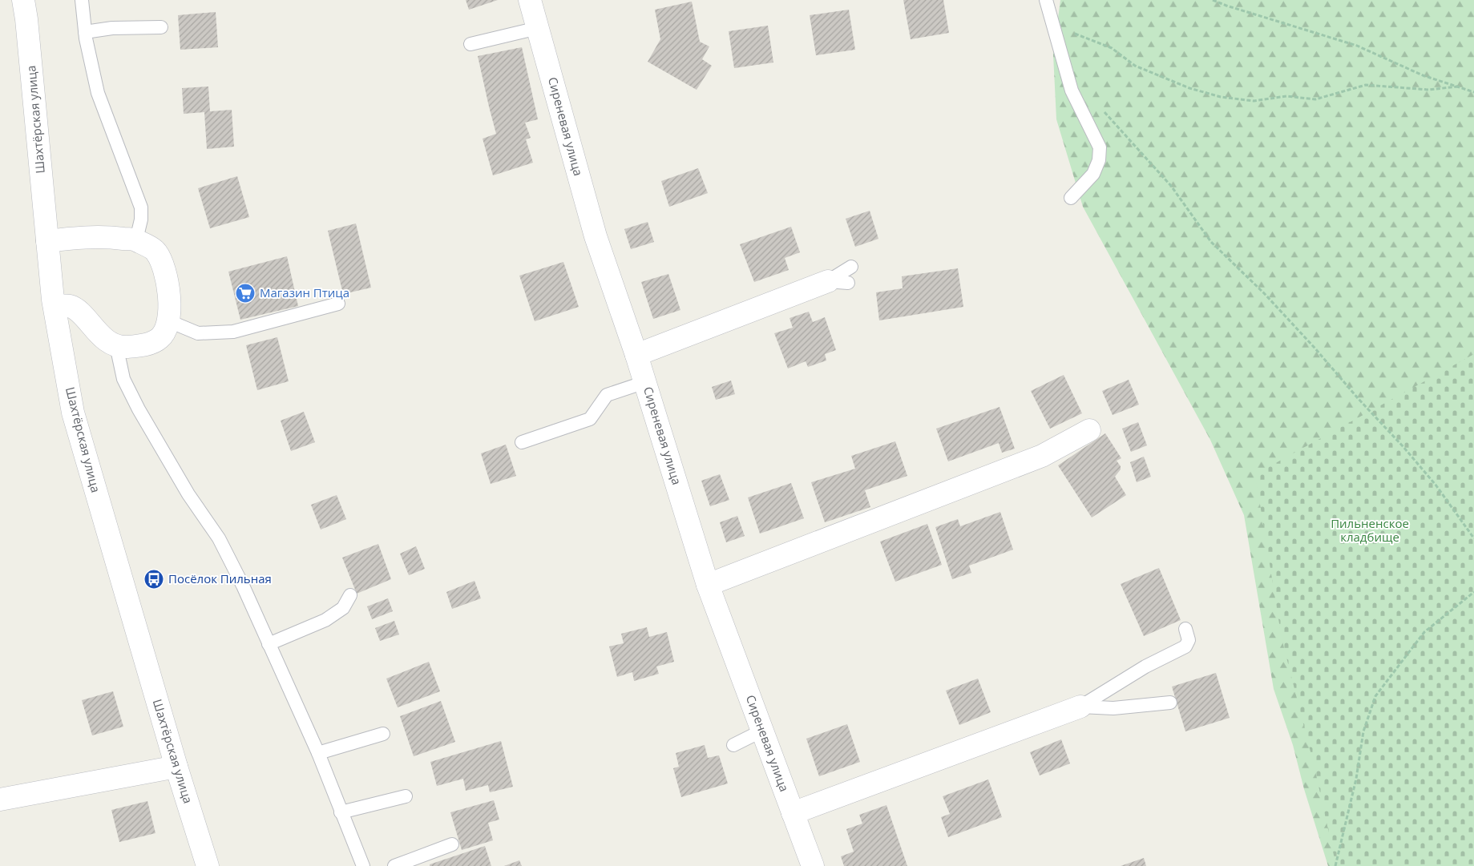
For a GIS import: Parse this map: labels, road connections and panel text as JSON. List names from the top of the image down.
{
  "streets": {
    "street": ["Шахтёрская улица", "Сиреневая улица"]
  },
  "parks": ["Пильненское кладбище"],
  "places": {
    "supermarket": ["Магазин Птица"],
    "bus stop": ["Посёлок Пильная"]
  }
}
